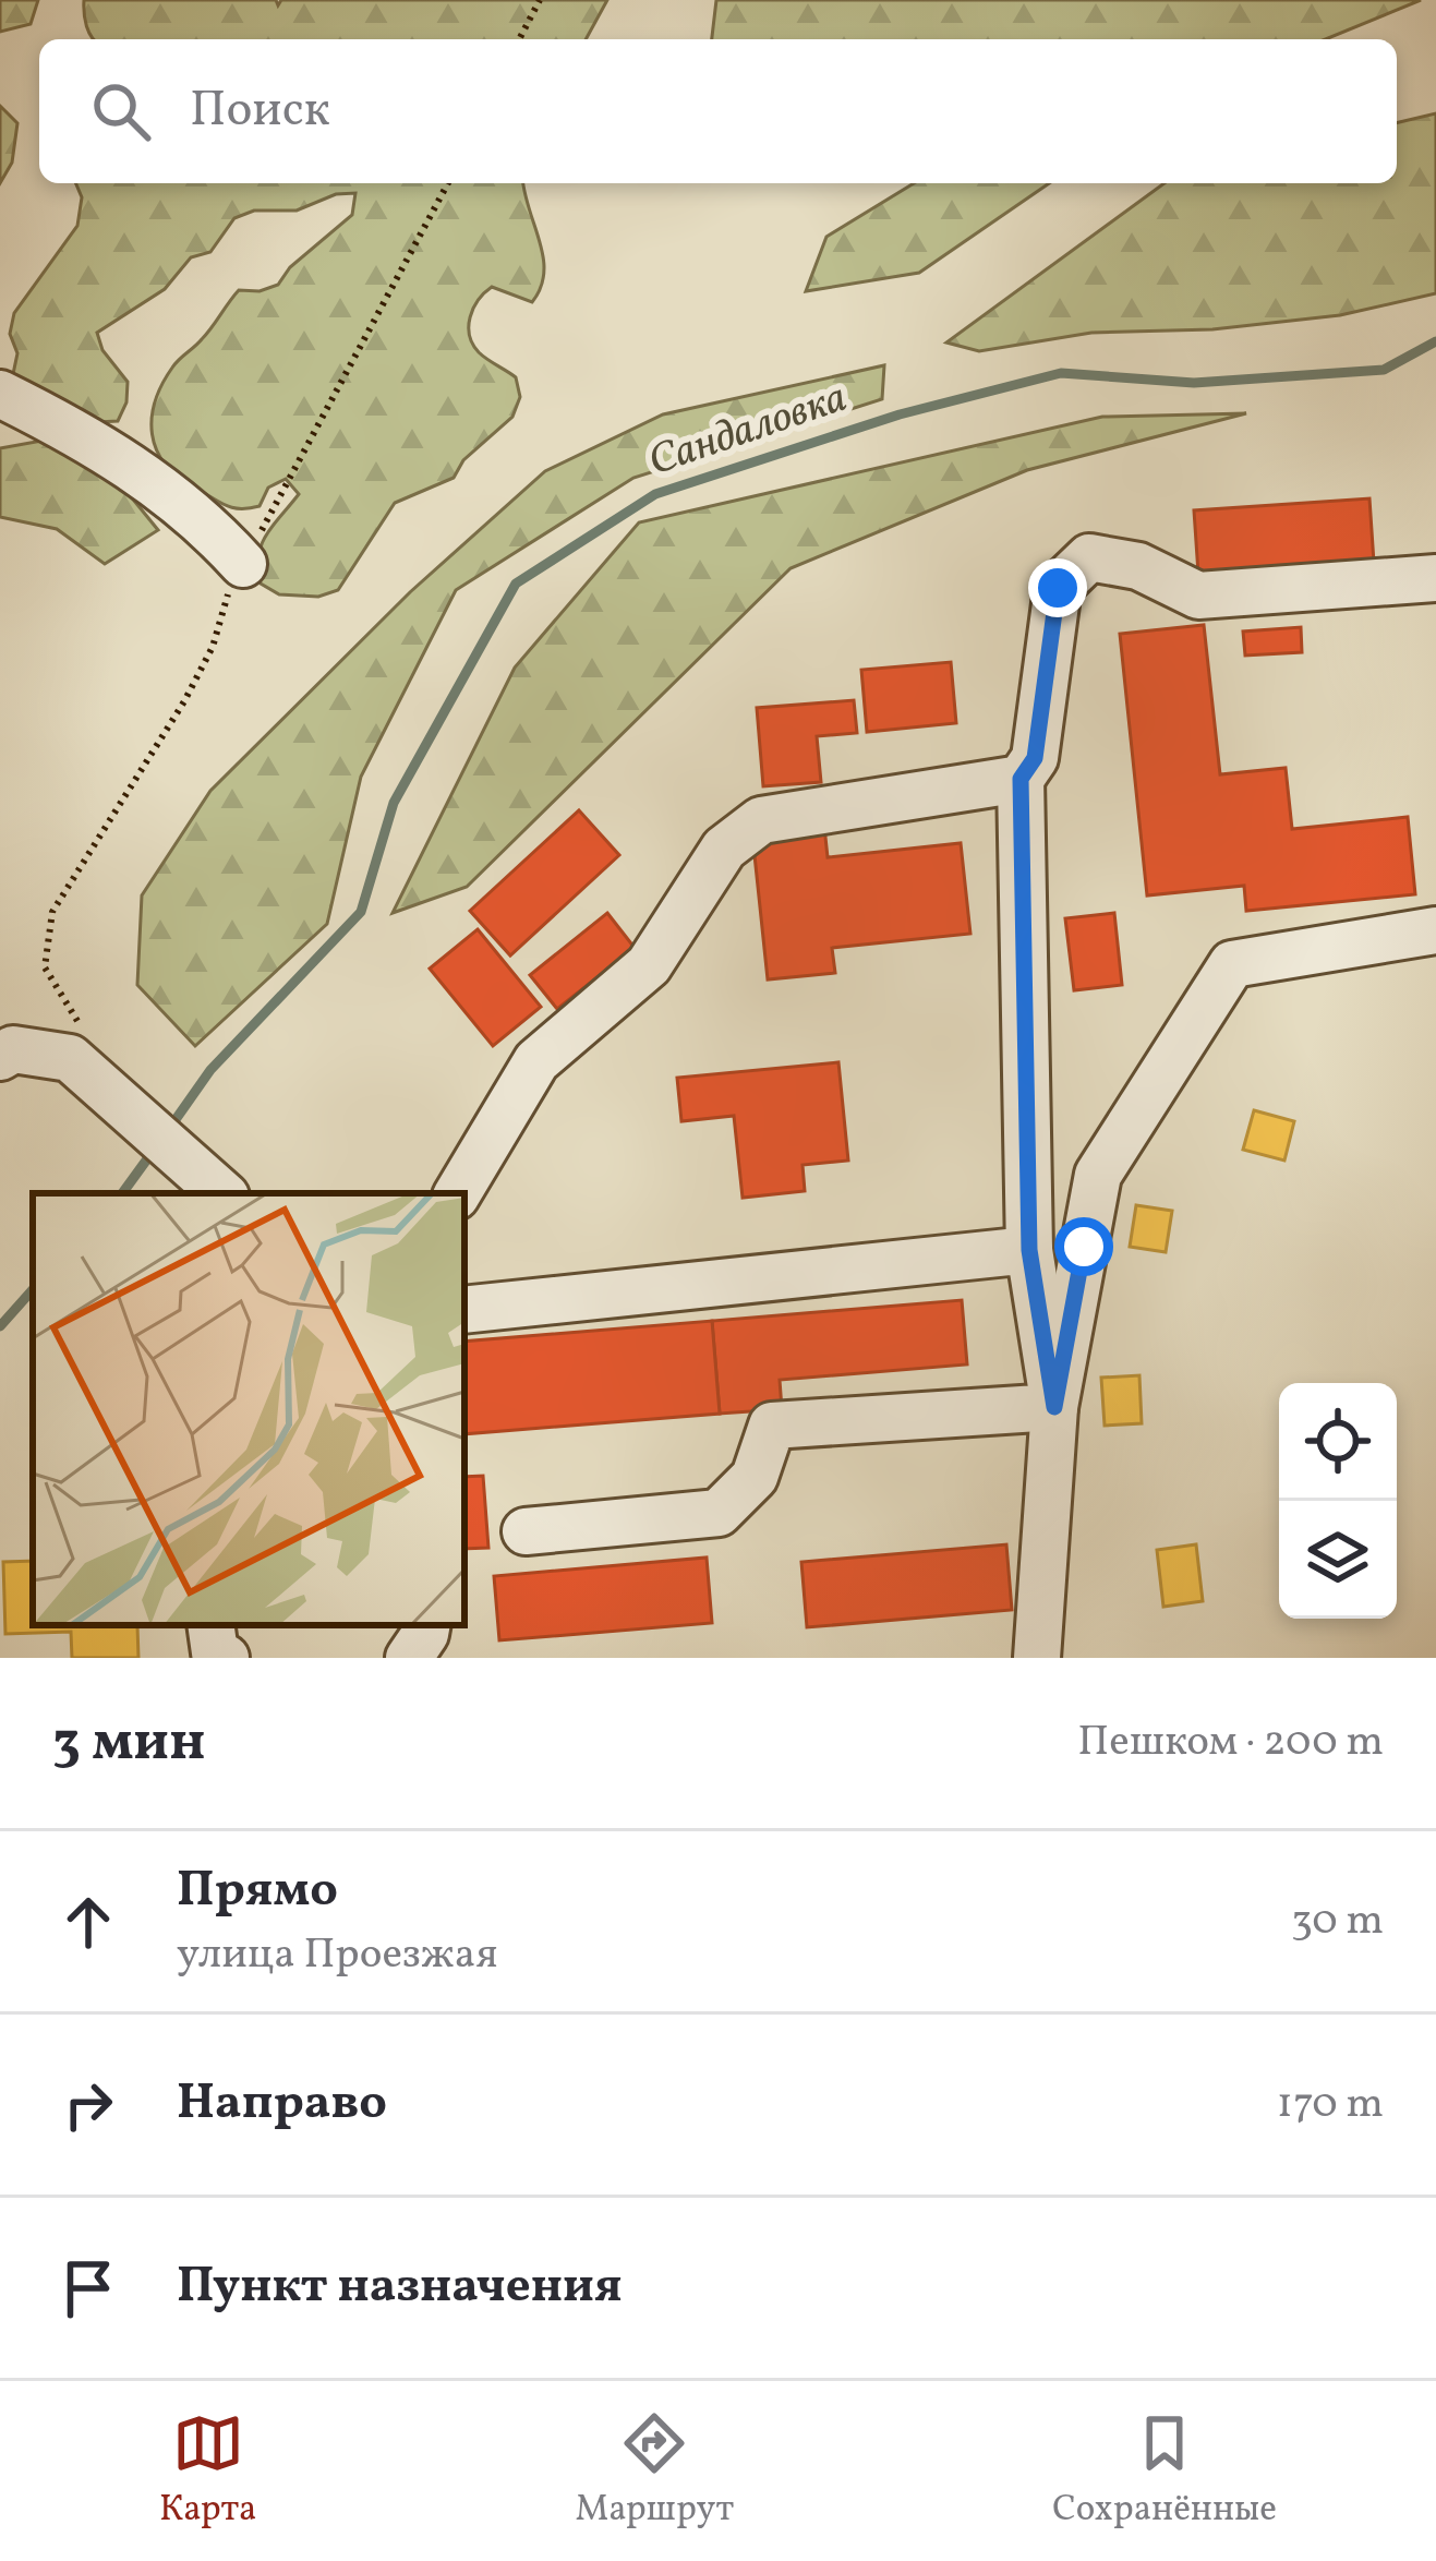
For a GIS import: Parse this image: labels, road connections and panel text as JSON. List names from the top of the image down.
{
  "water": ["Сандаловка"],
  "page": {
    "search": "Поиск",
    "heading": ["3 мин", "Пешком · 200 m"],
    "list": [
      ["Прямо", "улица Проезжая", "30 m"],
      ["Направо", "170 m"],
      "Пункт назначения"
    ],
    "nav": ["Карта", "Маршрут", "Сохранённые"]
  }
}
